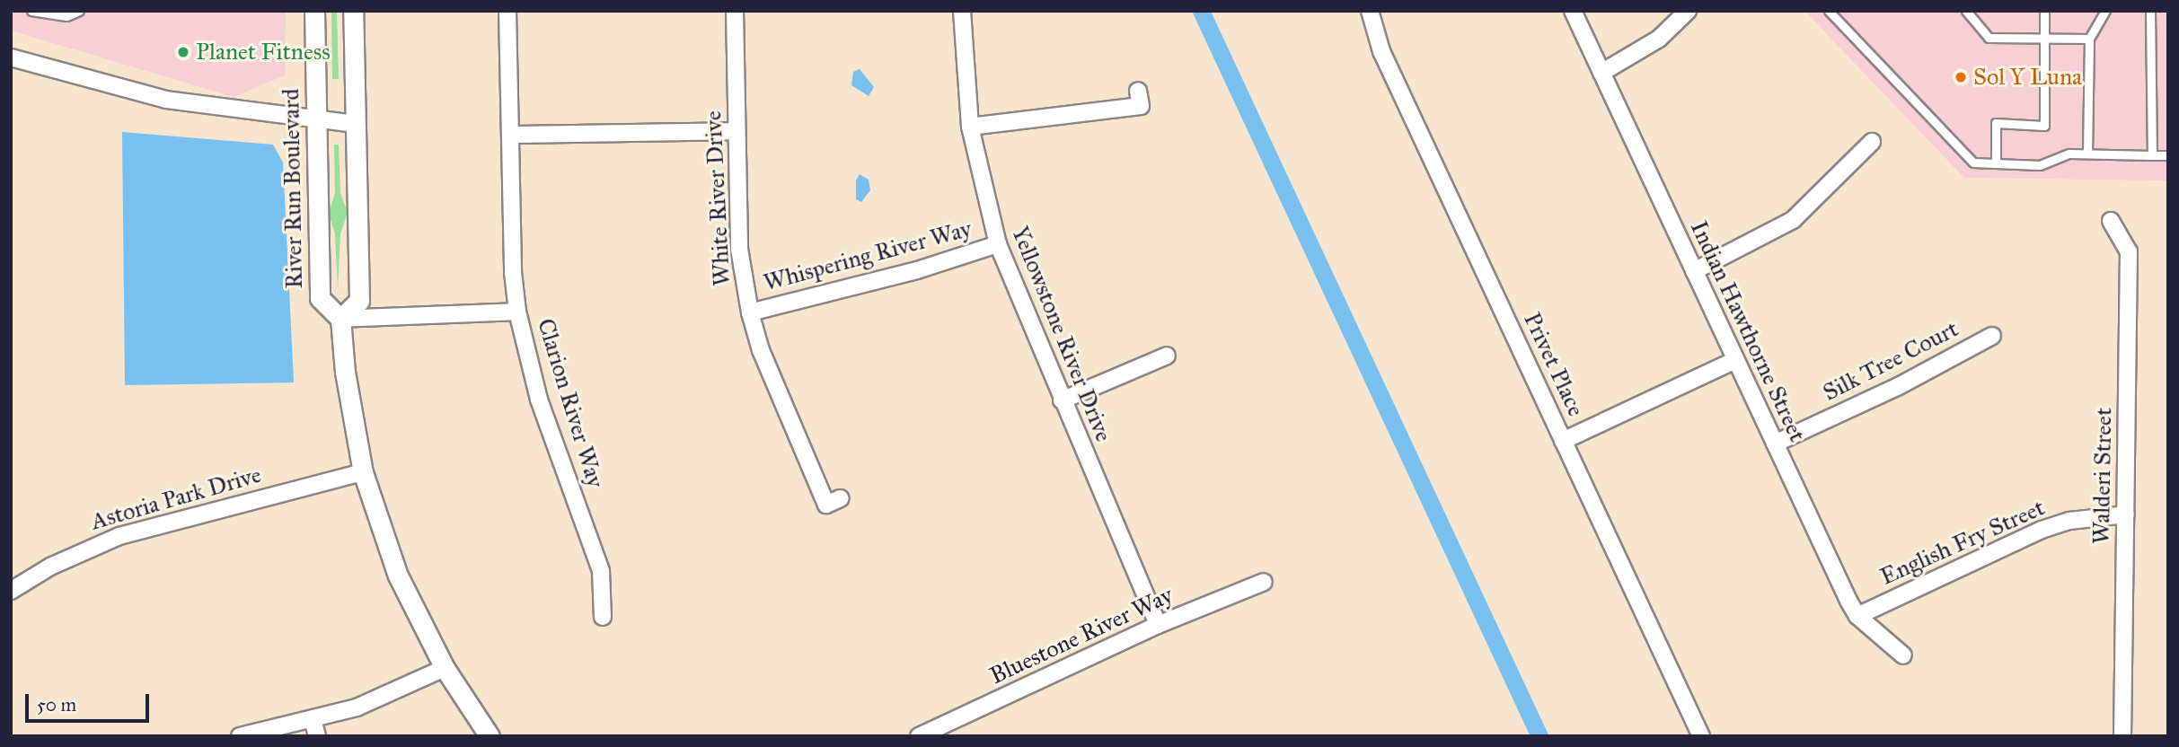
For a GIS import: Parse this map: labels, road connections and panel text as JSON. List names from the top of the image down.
{
  "streets": {
    "street": [
      "River Run Boulevard",
      "White River Drive",
      "Whispering River Way",
      "Indian Hawthorne Street",
      "Yellowstone River Drive",
      "Silk Tree Court",
      "Privet Place",
      "Clarion River Way",
      "Walderi Street",
      "Astoria Park Drive",
      "English Fry Street",
      "Bluestone River Way"
    ]
  },
  "crossings": [
    ["White River Drive", "Whispering River Way"],
    ["Whispering River Way", "Yellowstone River Drive"],
    ["Indian Hawthorne Street", "Silk Tree Court"],
    ["Indian Hawthorne Street", "English Fry Street"],
    ["Yellowstone River Drive", "Bluestone River Way"],
    ["Walderi Street", "English Fry Street"]
  ],
  "places": ["Planet Fitness", "Sol Y Luna"],
  "scale_bar": "50 m"
}
